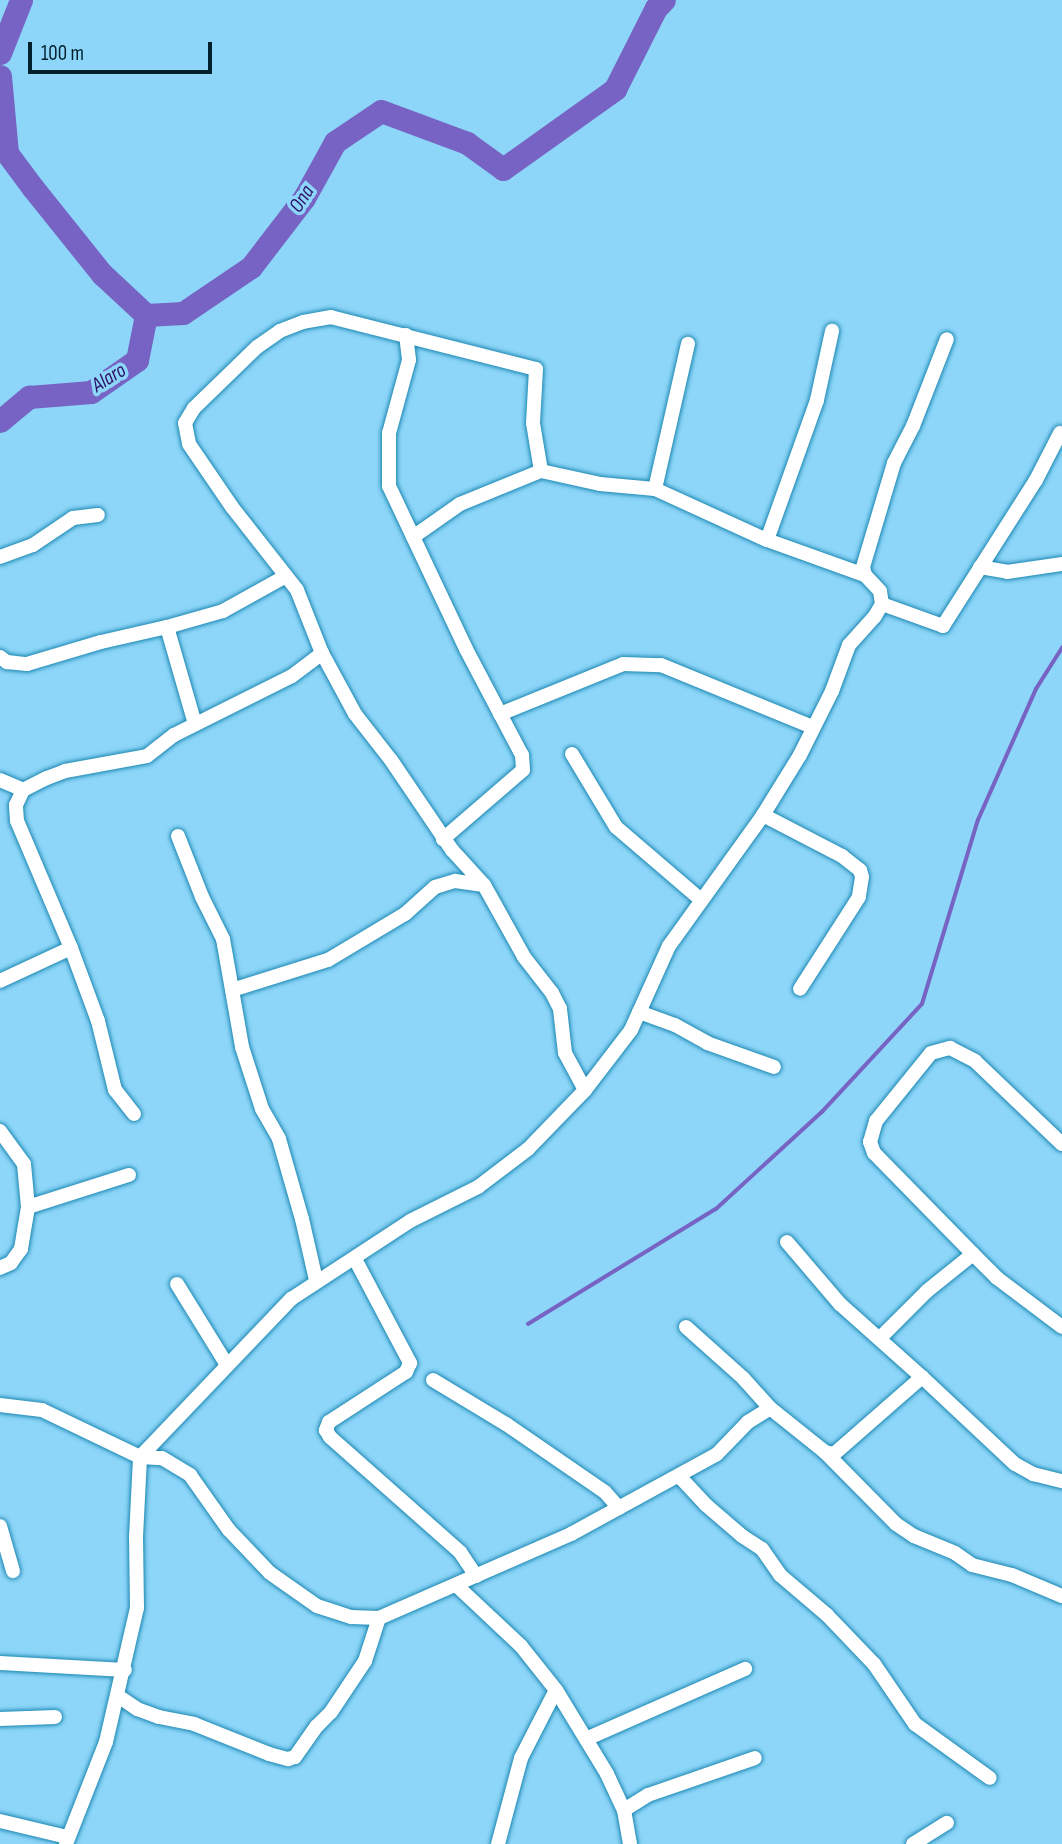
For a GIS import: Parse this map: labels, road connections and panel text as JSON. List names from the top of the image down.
{
  "water": ["Ona", "Alaro"],
  "scale_bar": "100 m"
}
